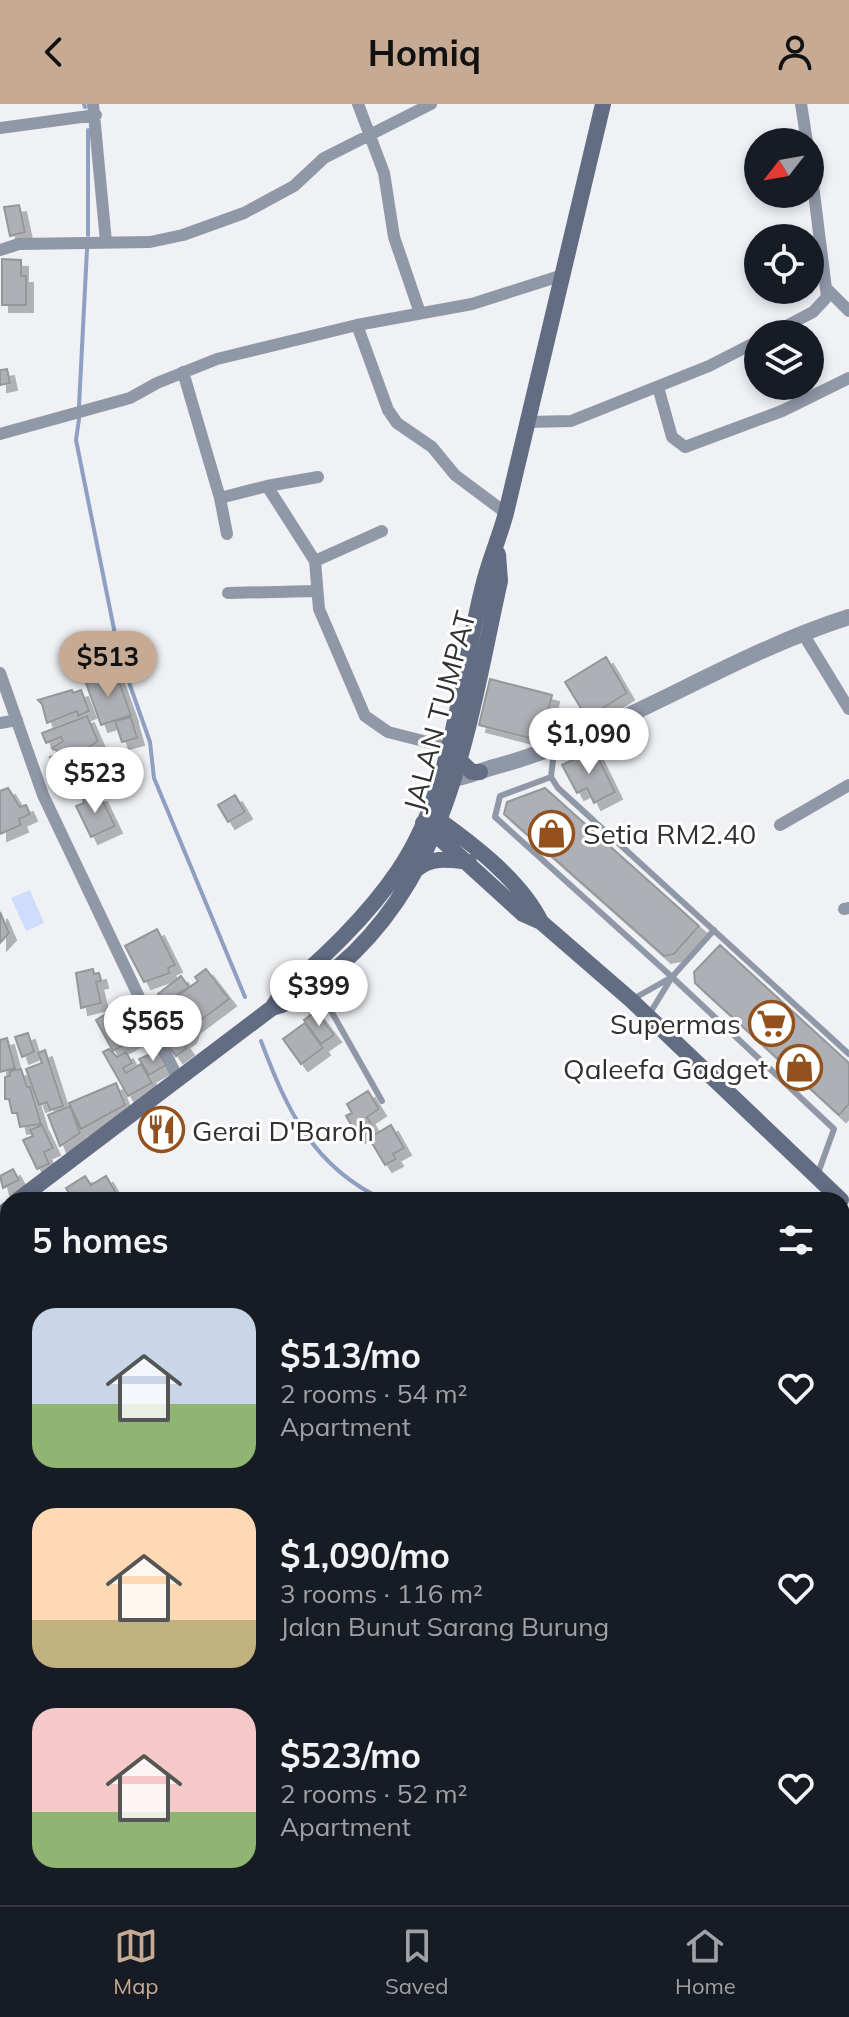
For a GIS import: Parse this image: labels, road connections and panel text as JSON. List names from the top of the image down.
{
  "streets": {
    "main road": ["JALAN TUMPAT"]
  },
  "places": {
    "shop": ["Setia RM2.40", "Qaleefa Gadget"],
    "supermarket": ["Supermas"],
    "restaurant": ["Gerai D'Baroh"]
  },
  "north": "bottom left",
  "page": {
    "header": "Homiq",
    "price": [
      "$513",
      "$1,090",
      "$523",
      "$399",
      "$565"
    ],
    "heading": "5 homes",
    "list": [
      {
        "name": "$513/mo",
        "note": "2 rooms · 54 m² · Apartment"
      },
      {
        "name": "$1,090/mo",
        "note": "3 rooms · 116 m² · Jalan Bunut Sarang Burung"
      },
      {
        "name": "$523/mo",
        "note": "2 rooms · 52 m² · Apartment"
      }
    ],
    "tabs": ["Map", "Saved", "Home"]
  }
}
